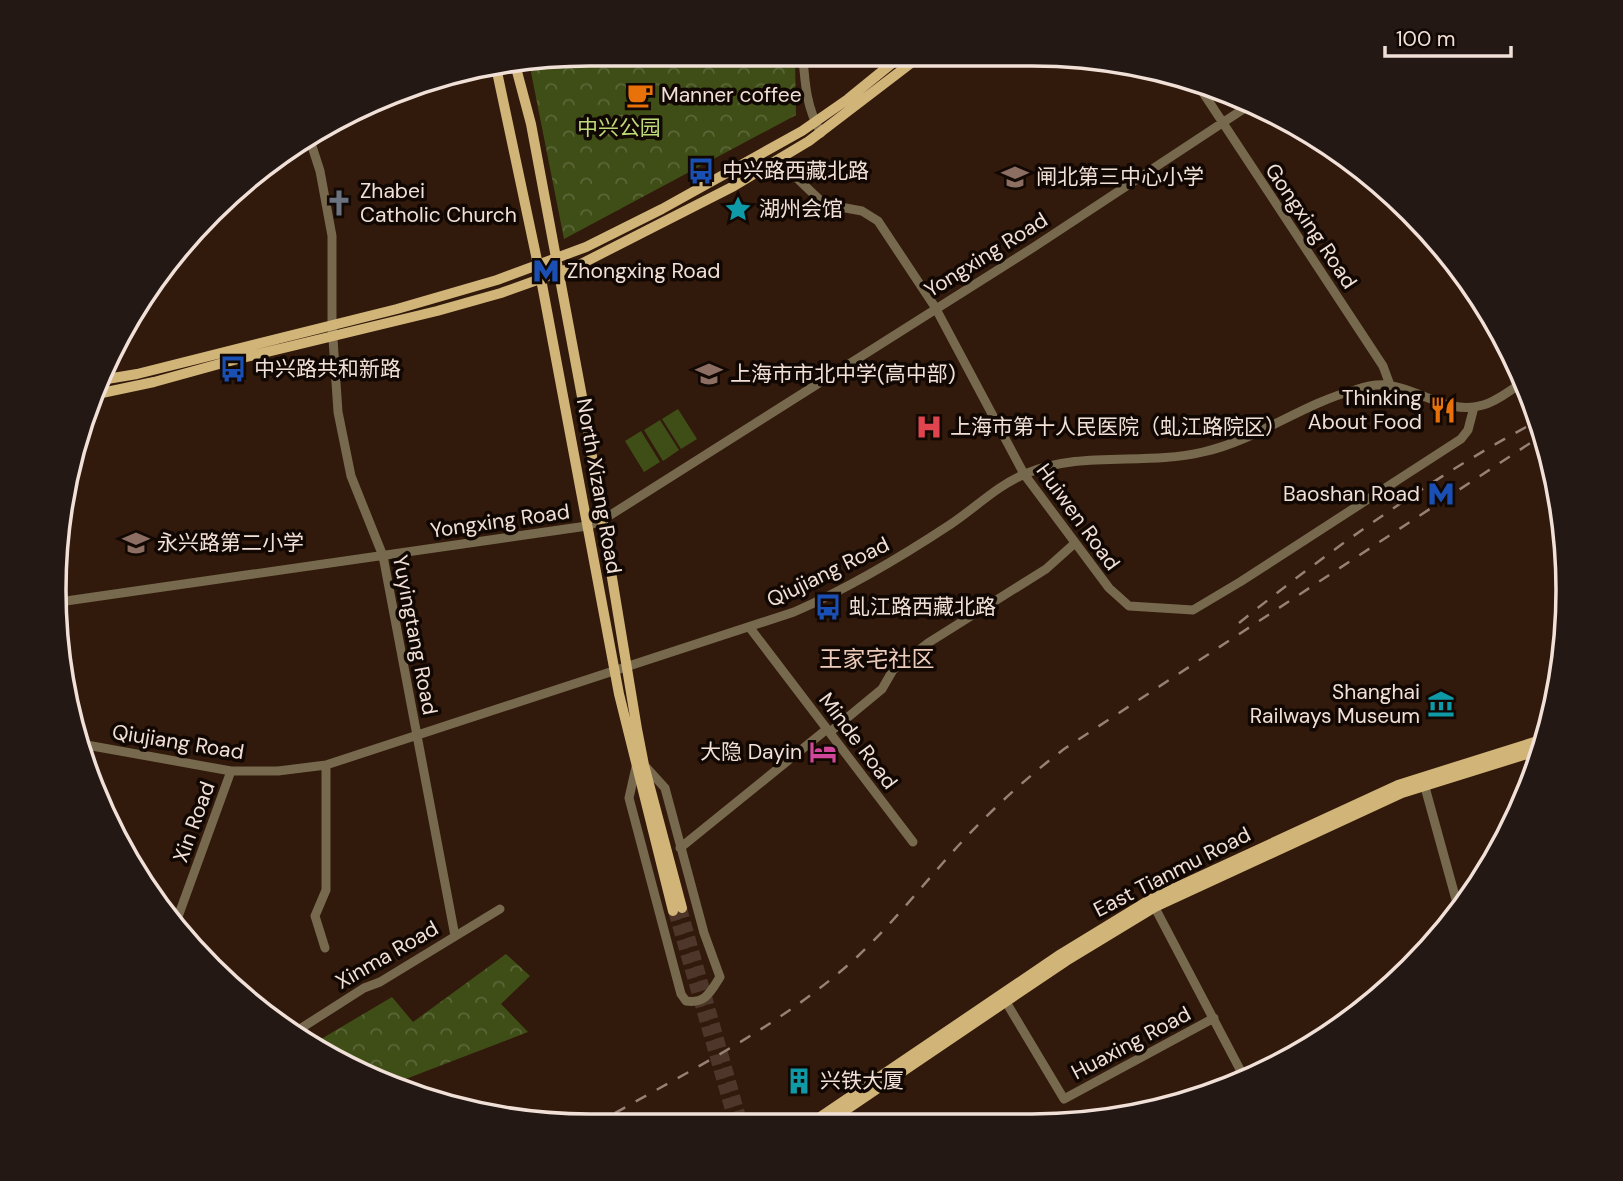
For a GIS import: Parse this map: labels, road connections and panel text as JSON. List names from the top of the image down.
{
  "streets": {
    "main road": ["North Xizang Road", "East Tianmu Road"],
    "street": [
      "Gongxing Road",
      "Yongxing Road",
      "Huiwen Road",
      "Qiujiang Road",
      "Yuyingtang Road",
      "Minde Road",
      "Xin Road",
      "Xinma Road",
      "Huaxing Road"
    ]
  },
  "crossings": [
    ["Gongxing Road", "Yongxing Road"],
    ["Gongxing Road", "Qiujiang Road"],
    ["Yongxing Road", "North Xizang Road"],
    ["Yongxing Road", "Huiwen Road"],
    ["Yongxing Road", "Yuyingtang Road"],
    ["North Xizang Road", "Qiujiang Road"],
    ["Huiwen Road", "Qiujiang Road"],
    ["Qiujiang Road", "Yuyingtang Road"],
    ["Qiujiang Road", "Minde Road"],
    ["Qiujiang Road", "Xin Road"],
    ["Yuyingtang Road", "Xinma Road"],
    ["East Tianmu Road", "Huaxing Road"]
  ],
  "districts": ["王家宅社区"],
  "parks": ["中兴公园"],
  "places": {
    "cafe": ["Manner coffee"],
    "bus stop": ["中兴路西藏北路", "中兴路共和新路", "虬江路西藏北路"],
    "school or university": ["闸北第三中心小学", "上海市市北中学(高中部)", "永兴路第二小学"],
    "church": ["Zhabei Catholic Church"],
    "place": ["湖州会馆"],
    "metro station": ["Zhongxing Road", "Baoshan Road"],
    "restaurant": ["Thinking About Food"],
    "hospital": ["上海市第十人民医院（虬江路院区）"],
    "museum": ["Shanghai Railways Museum"],
    "hotel": ["大隐 Dayin"],
    "building": ["兴铁大厦"]
  },
  "scale_bar": "100 m"
}
